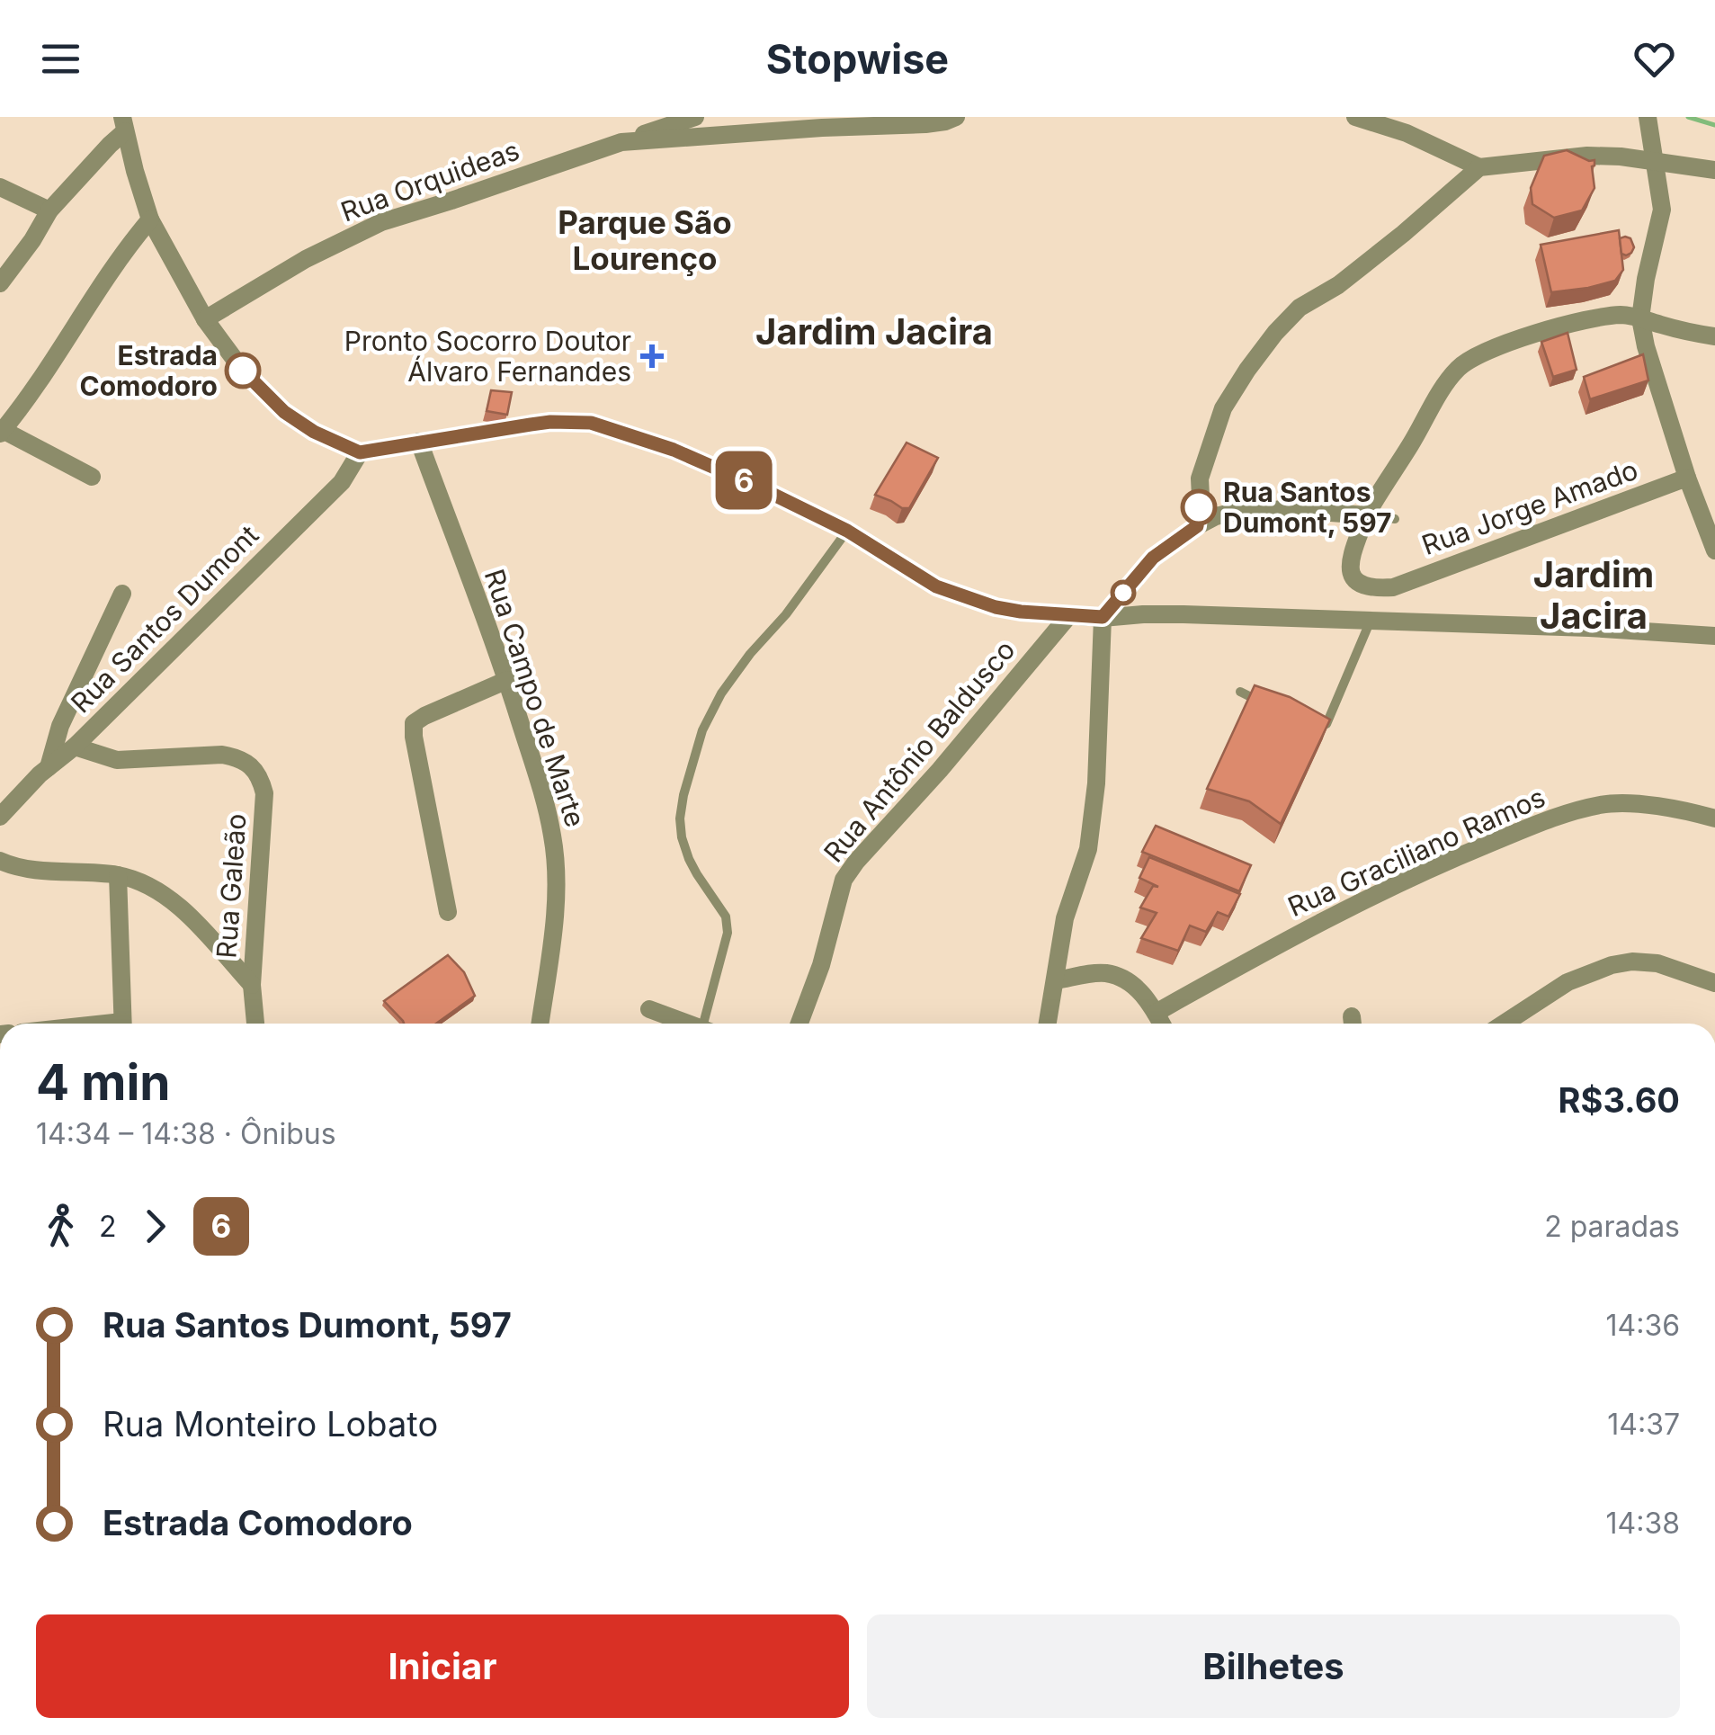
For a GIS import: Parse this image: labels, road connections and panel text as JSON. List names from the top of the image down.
{
  "streets": {
    "street": [
      "Rua Orquideas",
      "Rua Jorge Amado",
      "Rua Santos Dumont",
      "Rua Campo de Marte",
      "Rua Antônio Baldusco",
      "Rua Graciliano Ramos",
      "Rua Galeão"
    ]
  },
  "crossings": [
    ["Rua Santos Dumont", "Rua Galeão"]
  ],
  "districts": ["Parque São Lourenço", "Jardim Jacira", "Jardim Jacira"],
  "places": {
    "health": ["Pronto Socorro Doutor Álvaro Fernandes"],
    "other": ["Estrada Comodoro", "Rua Santos Dumont, 597"]
  },
  "lines": ["bus line 6"],
  "page": {
    "header": "Stopwise",
    "on_map": "6",
    "heading": ["4 min", "14:34 – 14:38 · Ônibus", "R$3.60"],
    "legs": ["2", "6", "2 paradas"],
    "list": [
      {
        "name": "Rua Santos Dumont, 597",
        "value": "14:36"
      },
      {
        "name": "Rua Monteiro Lobato",
        "value": "14:37"
      },
      {
        "name": "Estrada Comodoro",
        "value": "14:38"
      }
    ],
    "buttons": ["Iniciar", "Bilhetes"]
  }
}
